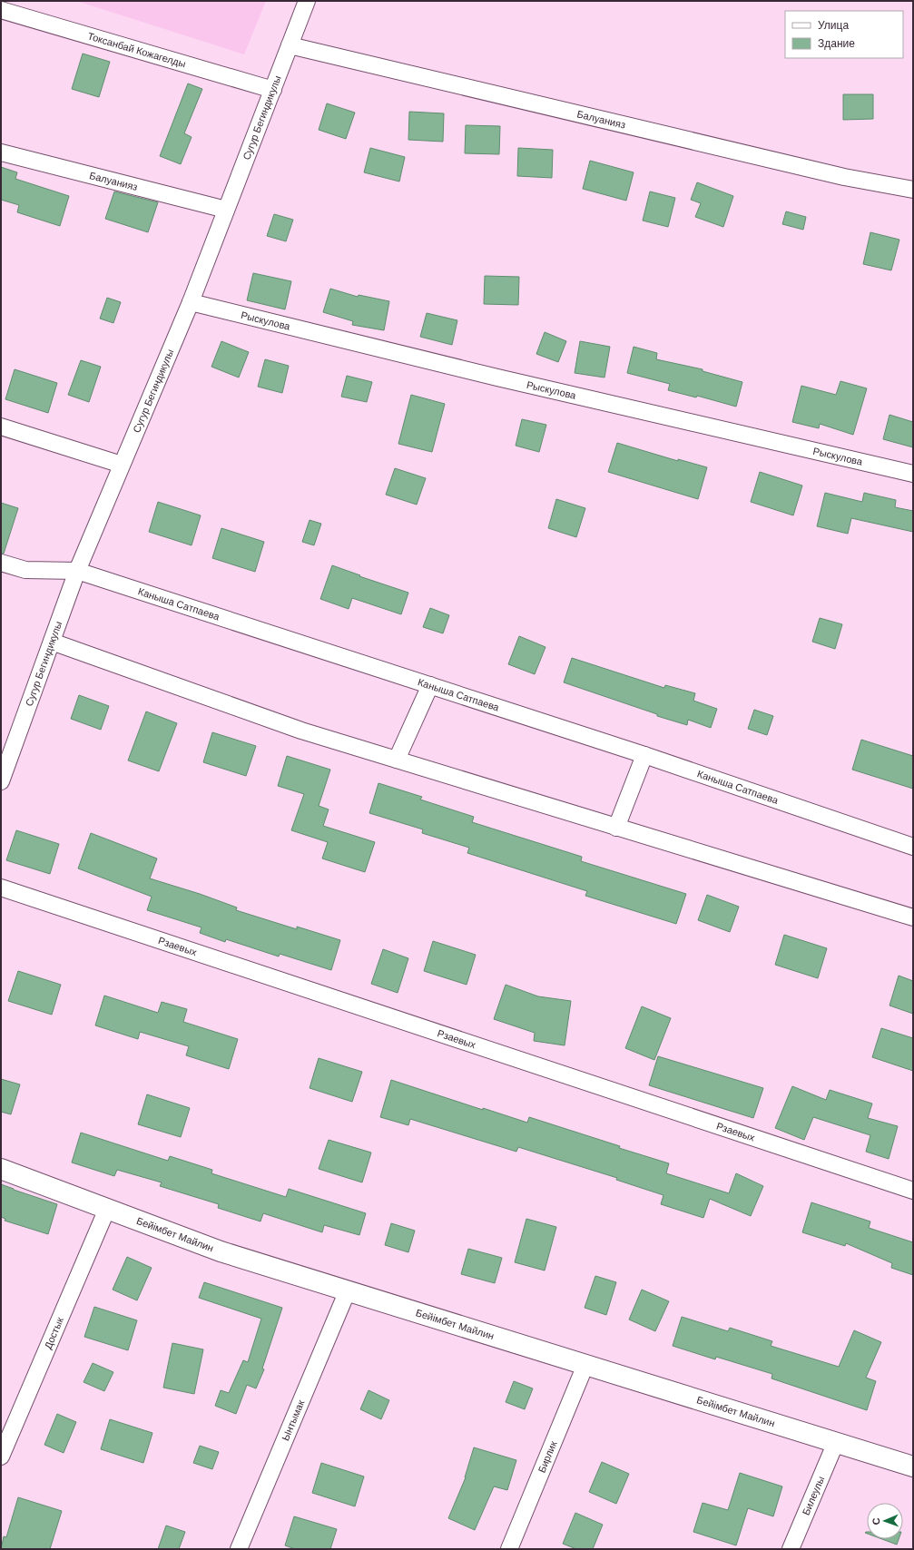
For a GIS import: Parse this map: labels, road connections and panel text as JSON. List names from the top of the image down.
{
  "streets": {
    "street": [
      "Токсанбай Кожагелды",
      "Сугур Бегиндикулы",
      "Балуанияз",
      "Рыскулова",
      "Каныша Сатпаева",
      "Рзаевых",
      "Бейімбет Майлин",
      "Достык",
      "Ынтымак",
      "Бирлик",
      "Билеулы"
    ]
  },
  "crossings": [
    ["Токсанбай Кожагелды", "Сугур Бегиндикулы"],
    ["Сугур Бегиндикулы", "Балуанияз"],
    ["Сугур Бегиндикулы", "Рыскулова"],
    ["Сугур Бегиндикулы", "Каныша Сатпаева"],
    ["Бейімбет Майлин", "Достык"],
    ["Бейімбет Майлин", "Ынтымак"],
    ["Бейімбет Майлин", "Бирлик"],
    ["Бейімбет Майлин", "Билеулы"]
  ],
  "legend": ["Улица", "Здание"],
  "north": "left"
}
